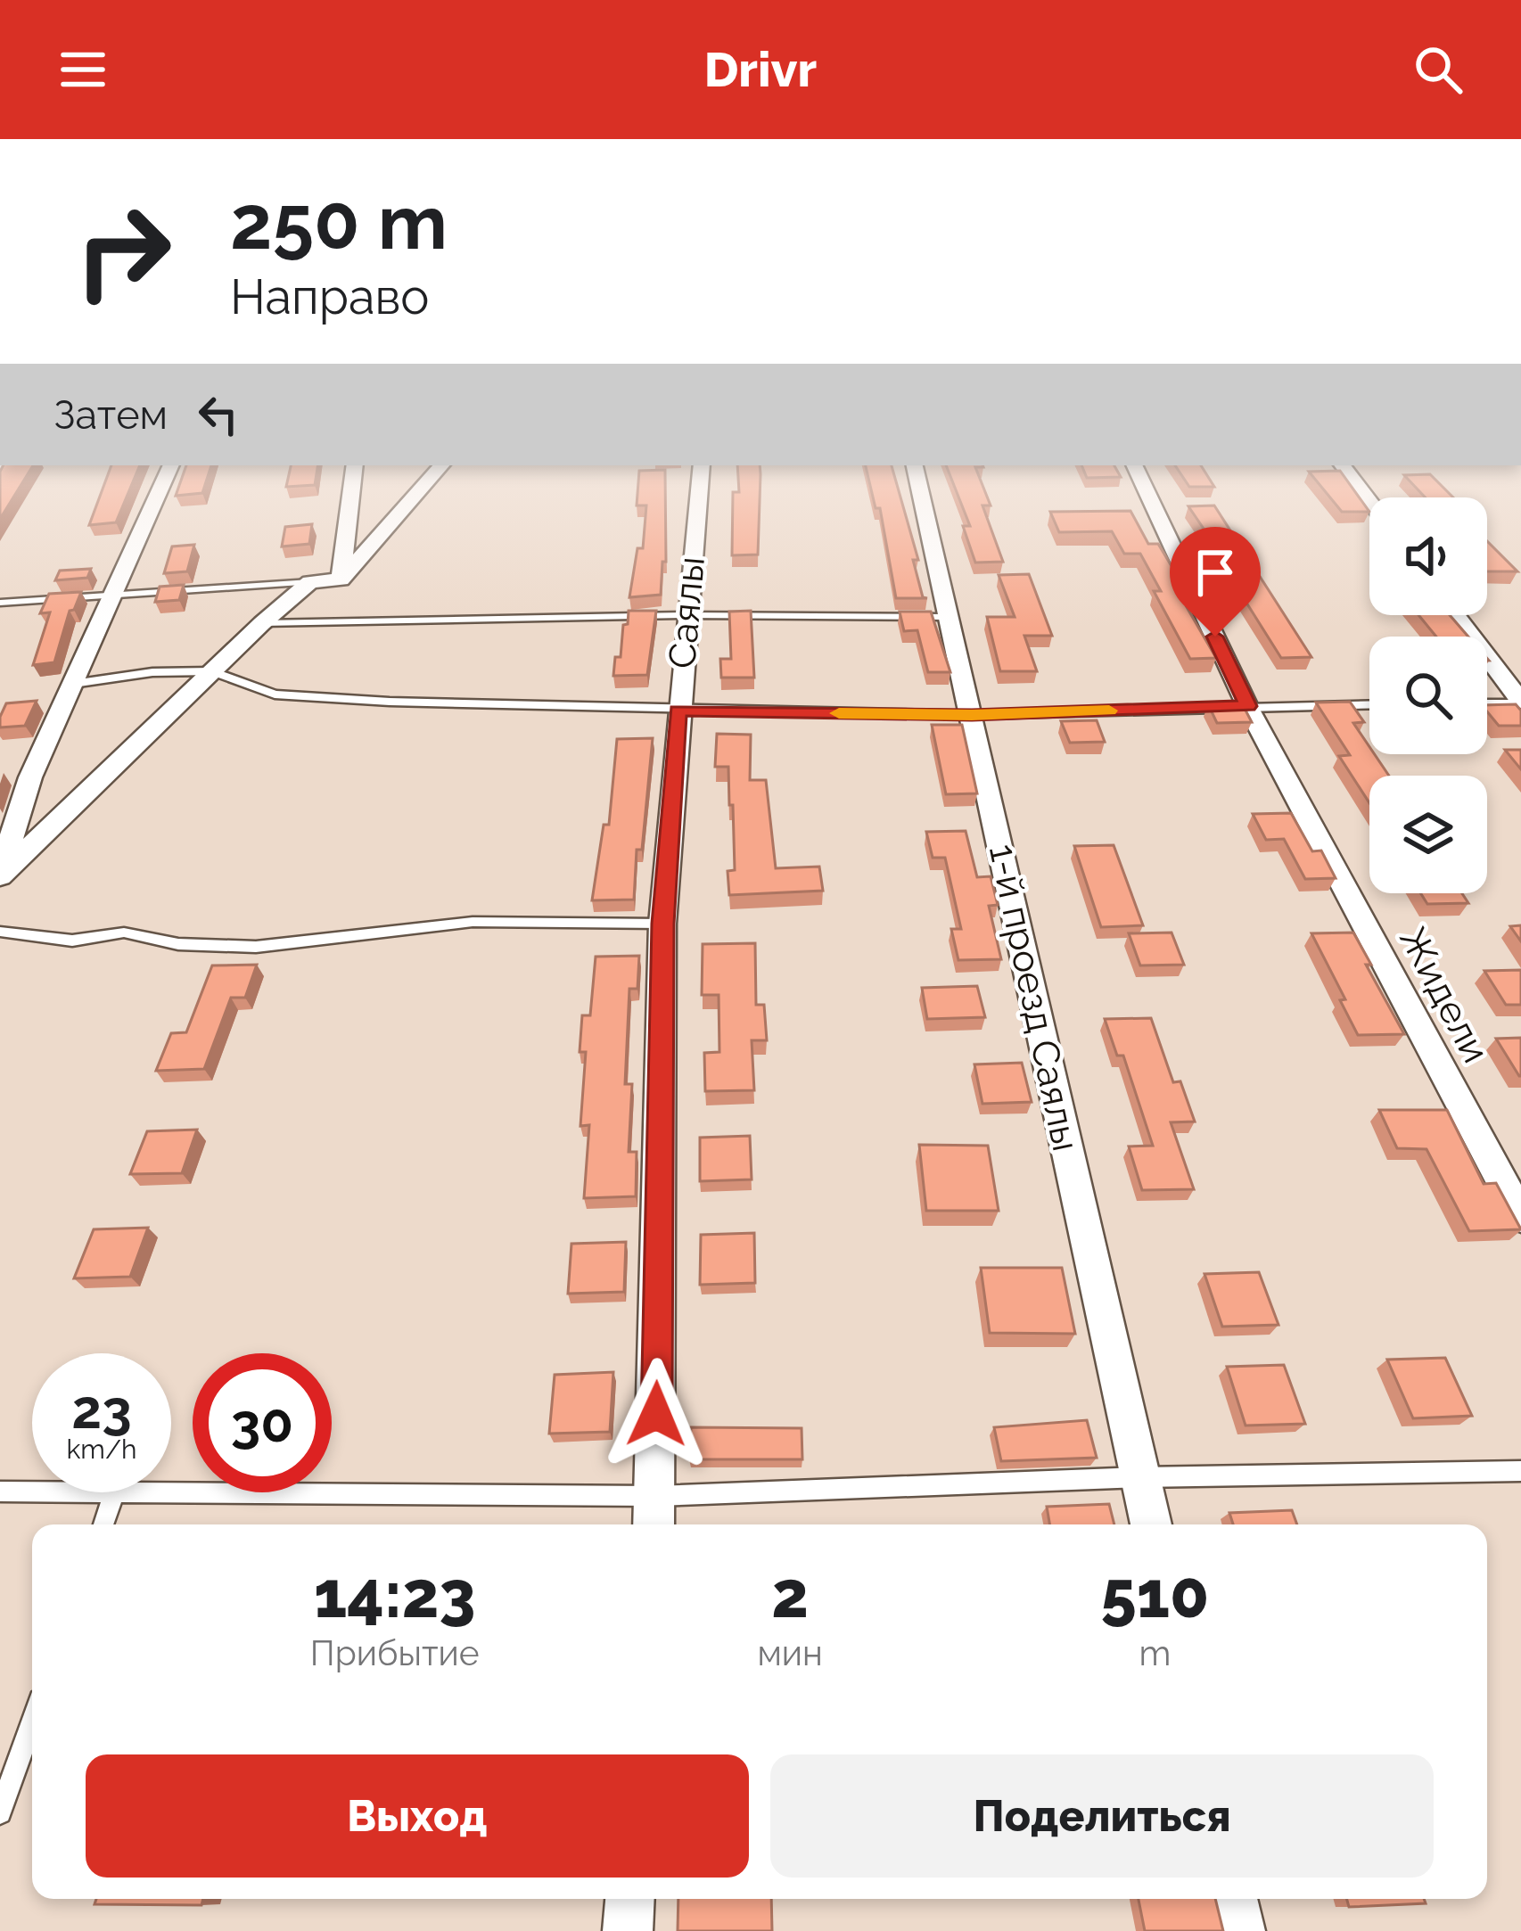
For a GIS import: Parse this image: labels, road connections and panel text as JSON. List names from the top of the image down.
{
  "streets": {
    "street": ["Саялы", "Жидели", "1-й проезд Саялы"]
  },
  "page": {
    "header": "Drivr",
    "turn": ["250 m", "Направо"],
    "then": "Затем",
    "speed": "23 km/h",
    "limit": "30",
    "eta": [
      "14:23",
      "Прибытие",
      "2",
      "мин",
      "510",
      "m"
    ],
    "buttons": ["Выход", "Поделиться"]
  }
}
